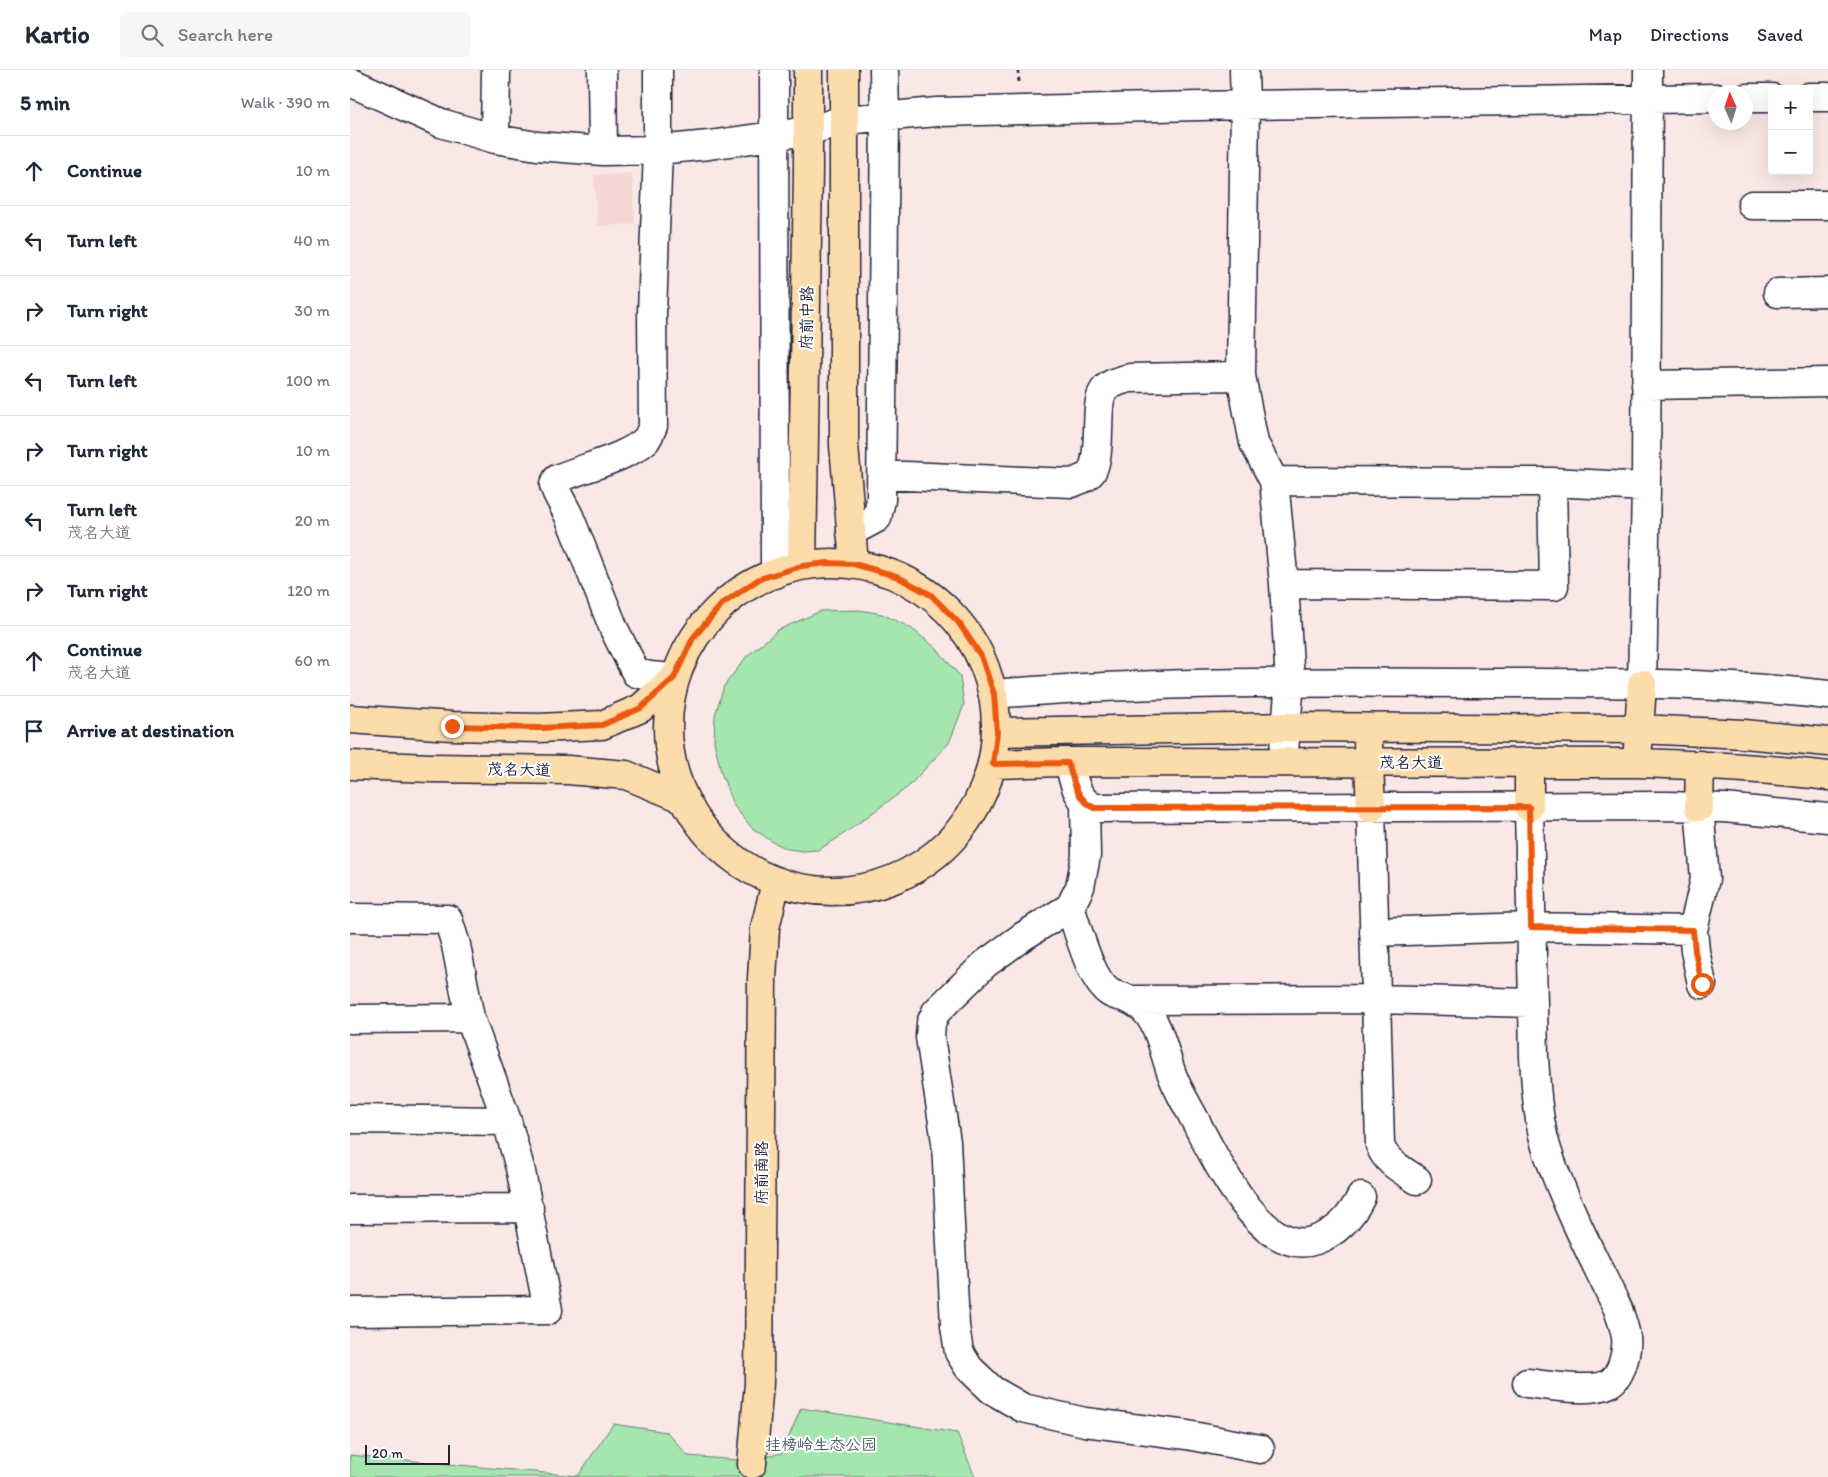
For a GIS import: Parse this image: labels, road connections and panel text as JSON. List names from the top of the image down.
{
  "streets": {
    "main road": ["府前中路", "茂名大道", "府前南路"]
  },
  "parks": ["挂榜岭生态公园"],
  "scale_bar": "20 m",
  "north": "top",
  "page": {
    "header": "Kartio",
    "search": "Search here",
    "nav": ["Map", "Directions", "Saved"],
    "heading": ["5 min", "Walk · 390 m"],
    "map_buttons": ["+", "−"],
    "list": [
      ["Continue", "10 m"],
      ["Turn left", "40 m"],
      ["Turn right", "30 m"],
      ["Turn left", "100 m"],
      ["Turn right", "10 m"],
      ["Turn left", "茂名大道", "20 m"],
      ["Turn right", "120 m"],
      ["Continue", "茂名大道", "60 m"],
      "Arrive at destination"
    ],
    "scale": "20 m"
  }
}
